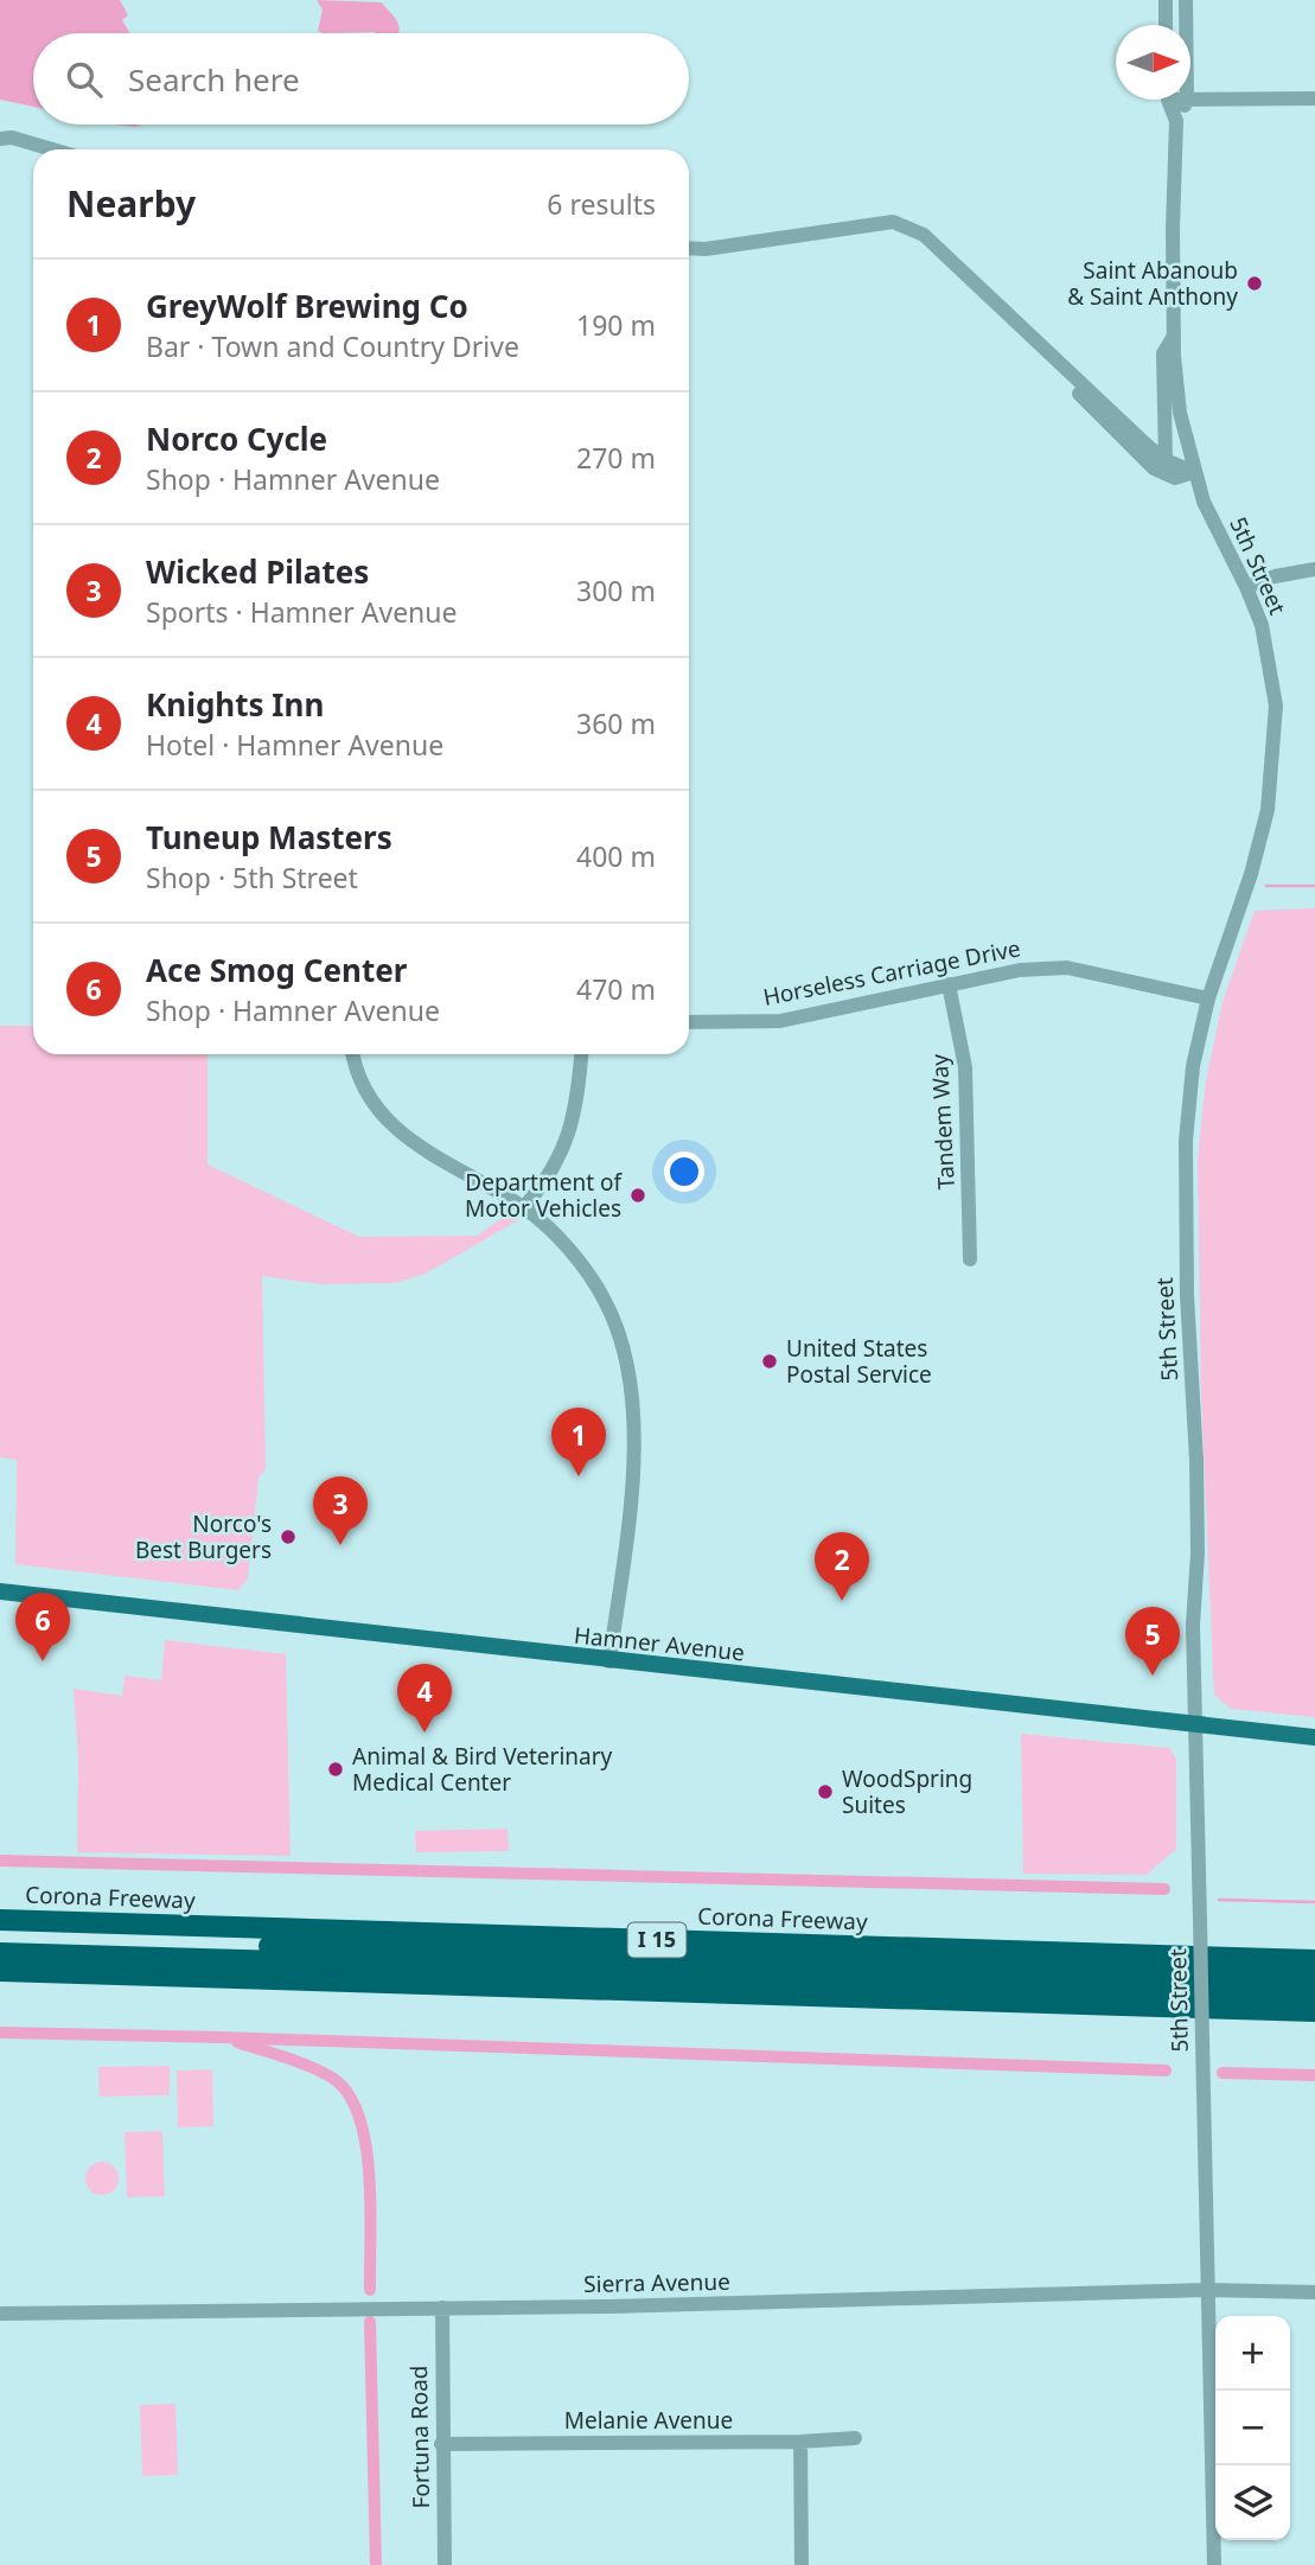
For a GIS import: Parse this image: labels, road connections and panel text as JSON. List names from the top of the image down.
{
  "streets": {
    "highway": ["Corona Freeway", "I 15"],
    "main road": ["Hamner Avenue"],
    "street": [
      "5th Street",
      "Horseless Carriage Drive",
      "Tandem Way",
      "Sierra Avenue",
      "Melanie Avenue",
      "Fortuna Road"
    ]
  },
  "crossings": [
    ["5th Street", "Horseless Carriage Drive"],
    ["5th Street", "Hamner Avenue"],
    ["5th Street", "Sierra Avenue"],
    ["Horseless Carriage Drive", "Tandem Way"],
    ["Corona Freeway", "I 15"],
    ["Sierra Avenue", "Fortuna Road"],
    ["Melanie Avenue", "Fortuna Road"]
  ],
  "places": [
    "Saint Abanoub & Saint Anthony",
    "Department of Motor Vehicles",
    "United States Postal Service",
    "Norco's Best Burgers",
    "Animal & Bird Veterinary Medical Center",
    "WoodSpring Suites"
  ],
  "north": "right",
  "page": {
    "search": "Search here",
    "heading": ["Nearby", "6 results"],
    "list": [
      {
        "mark": "1",
        "name": "GreyWolf Brewing Co",
        "note": "Bar · Town and Country Drive",
        "value": "190 m"
      },
      {
        "mark": "2",
        "name": "Norco Cycle",
        "note": "Shop · Hamner Avenue",
        "value": "270 m"
      },
      {
        "mark": "3",
        "name": "Wicked Pilates",
        "note": "Sports · Hamner Avenue",
        "value": "300 m"
      },
      {
        "mark": "4",
        "name": "Knights Inn",
        "note": "Hotel · Hamner Avenue",
        "value": "360 m"
      },
      {
        "mark": "5",
        "name": "Tuneup Masters",
        "note": "Shop · 5th Street",
        "value": "400 m"
      },
      {
        "mark": "6",
        "name": "Ace Smog Center",
        "note": "Shop · Hamner Avenue",
        "value": "470 m"
      }
    ],
    "pins": [
      "1",
      "3",
      "2",
      "6",
      "5",
      "4"
    ],
    "map_buttons": ["+", "−"]
  }
}
